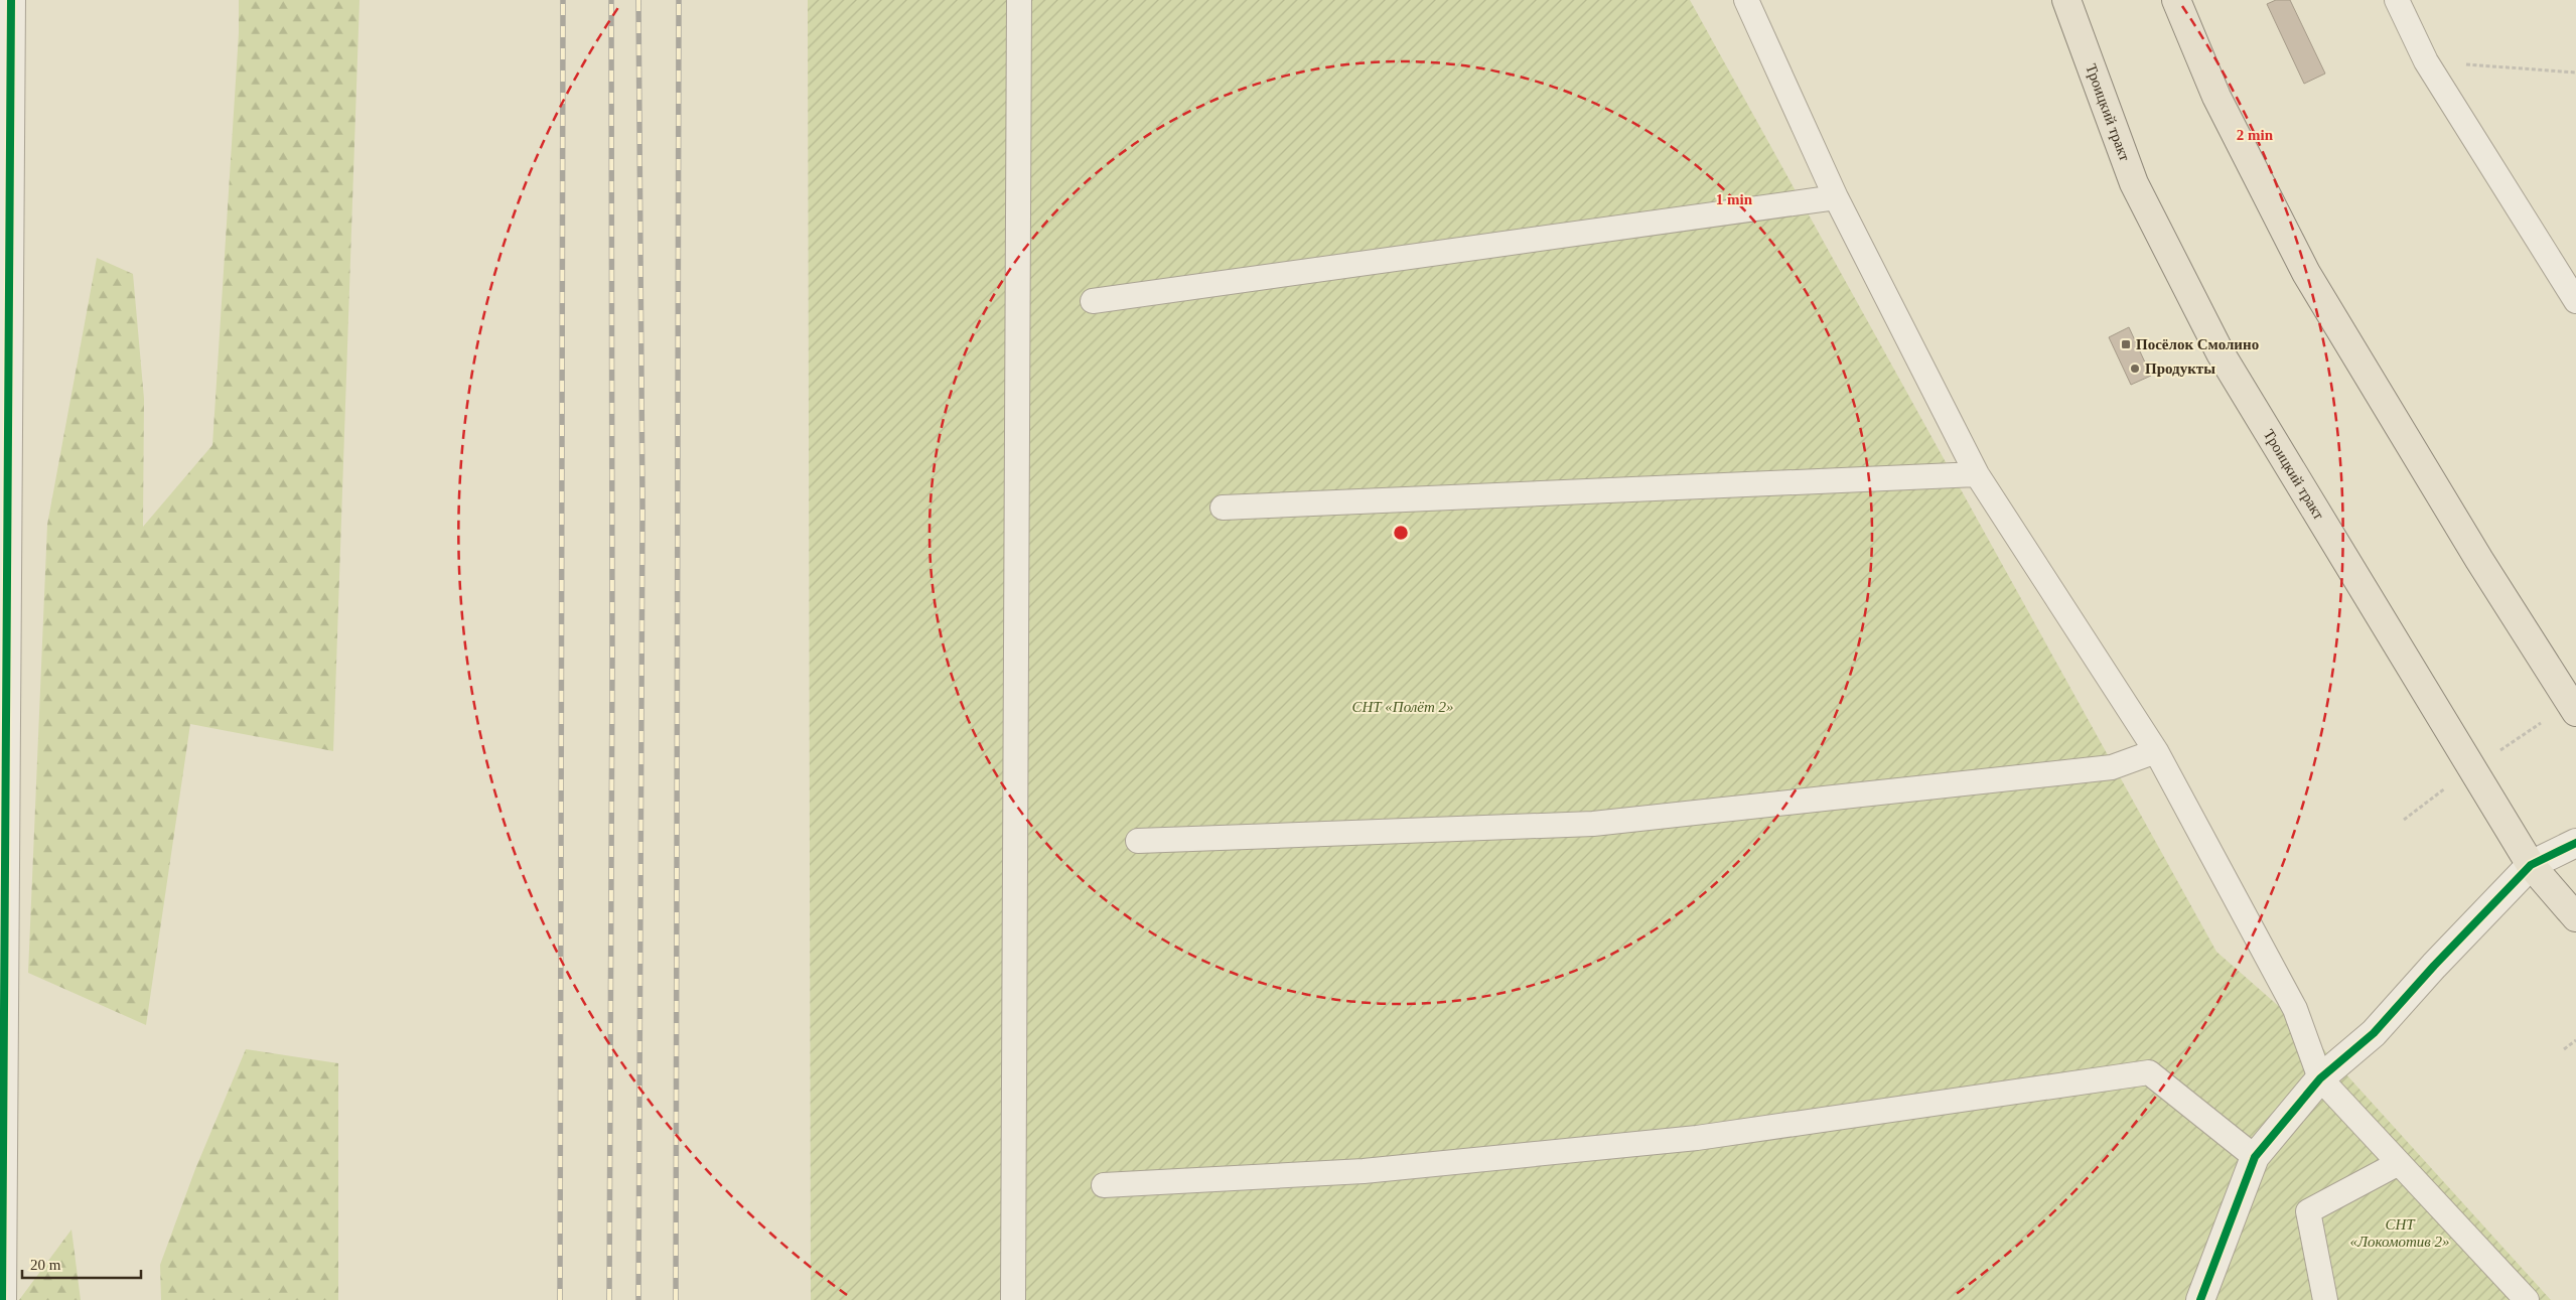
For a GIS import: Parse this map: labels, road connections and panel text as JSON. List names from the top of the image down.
{
  "streets": {
    "main road": ["Троицкий тракт"]
  },
  "parks": ["СНТ «Полёт 2»", "СНТ «Локомотив 2»"],
  "places": {
    "transit": ["Посёлок Смолино"],
    "other": ["Продукты"]
  },
  "scale_bar": "20 m",
  "rings": ["2 min", "1 min"]
}
